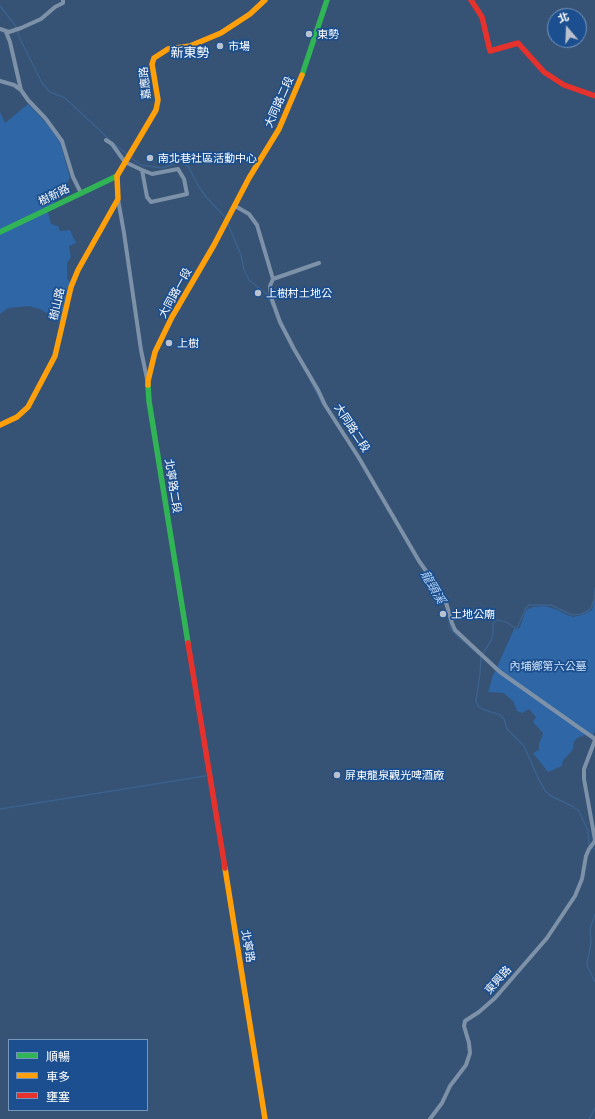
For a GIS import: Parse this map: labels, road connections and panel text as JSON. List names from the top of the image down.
{
  "streets": {
    "main road": [
      "嘉應路",
      "大同路二段",
      "樹新路",
      "大同路一段",
      "樹山路",
      "北寧路二段",
      "北寧路"
    ],
    "street": ["東興路"]
  },
  "crossings": [
    ["嘉應路", "樹新路"],
    ["大同路二段", "大同路一段"],
    ["大同路一段", "北寧路二段"],
    ["樹山路", "北寧路二段"],
    ["北寧路二段", "北寧路"]
  ],
  "districts": ["新東勢"],
  "water": ["龍頸溪"],
  "parks": ["內埔鄉第六公墓"],
  "places": [
    "東勢",
    "市場",
    "南北巷社區活動中心",
    "上樹村土地公",
    "上樹",
    "土地公廟",
    "屏東龍泉觀光啤酒廠"
  ],
  "legend": ["順暢", "車多", "壅塞"],
  "north": "top"
}
